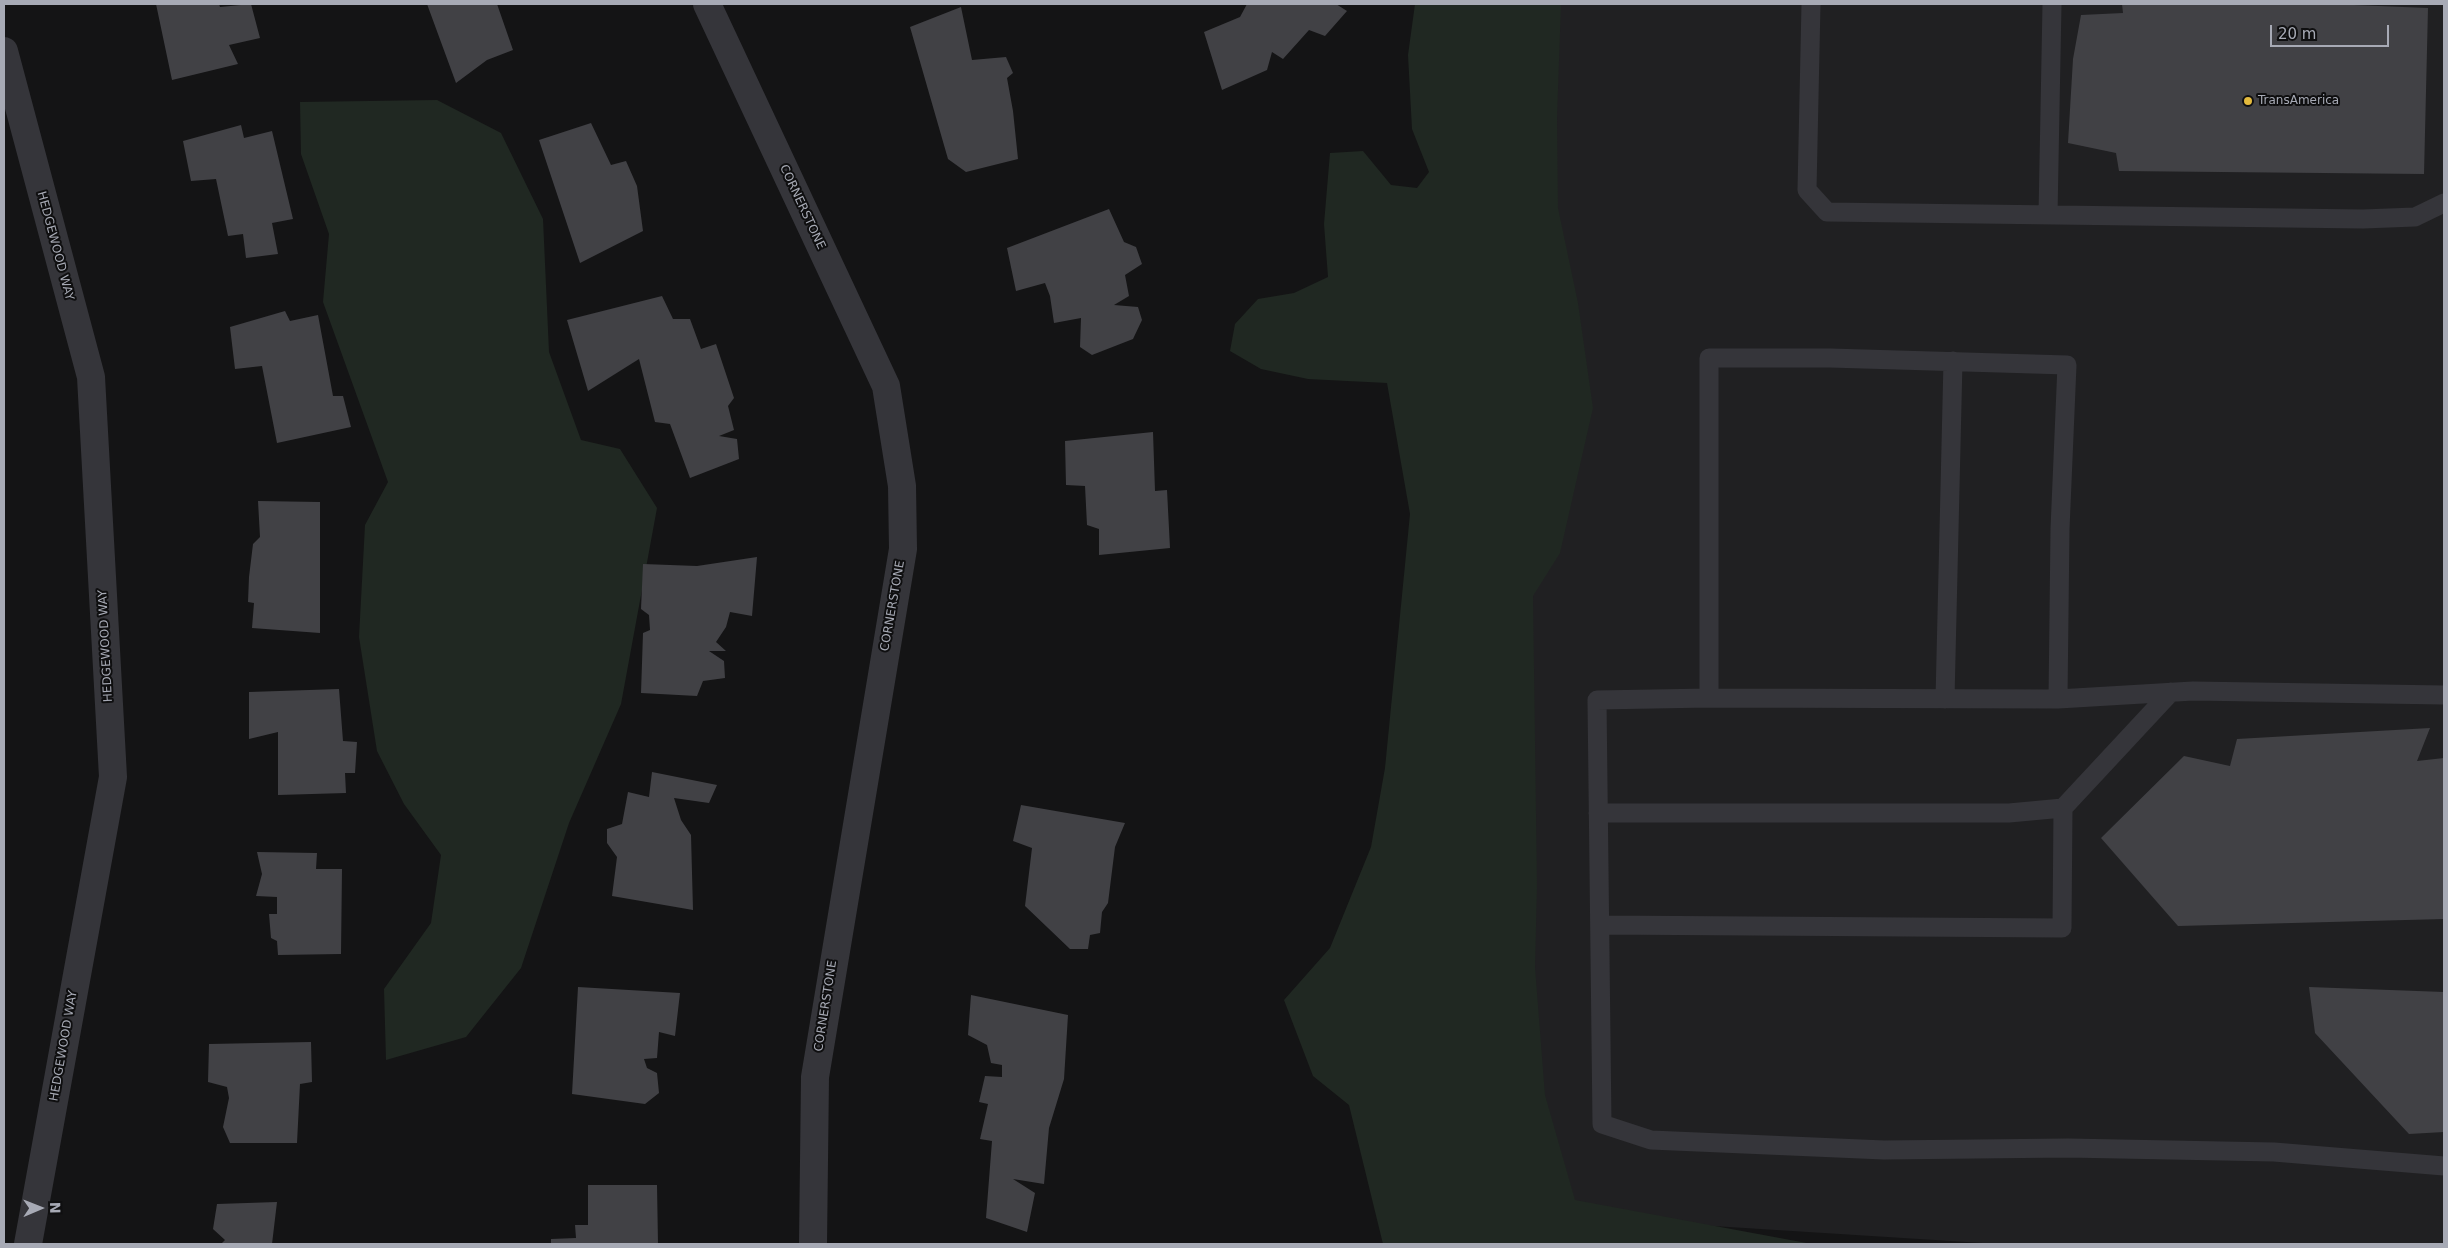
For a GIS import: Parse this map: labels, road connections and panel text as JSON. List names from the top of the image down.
{
  "streets": {
    "street": ["CORNERSTONE", "HEDGEWOOD WAY"]
  },
  "places": ["TransAmerica"],
  "scale_bar": "20 m",
  "north": "right"
}
